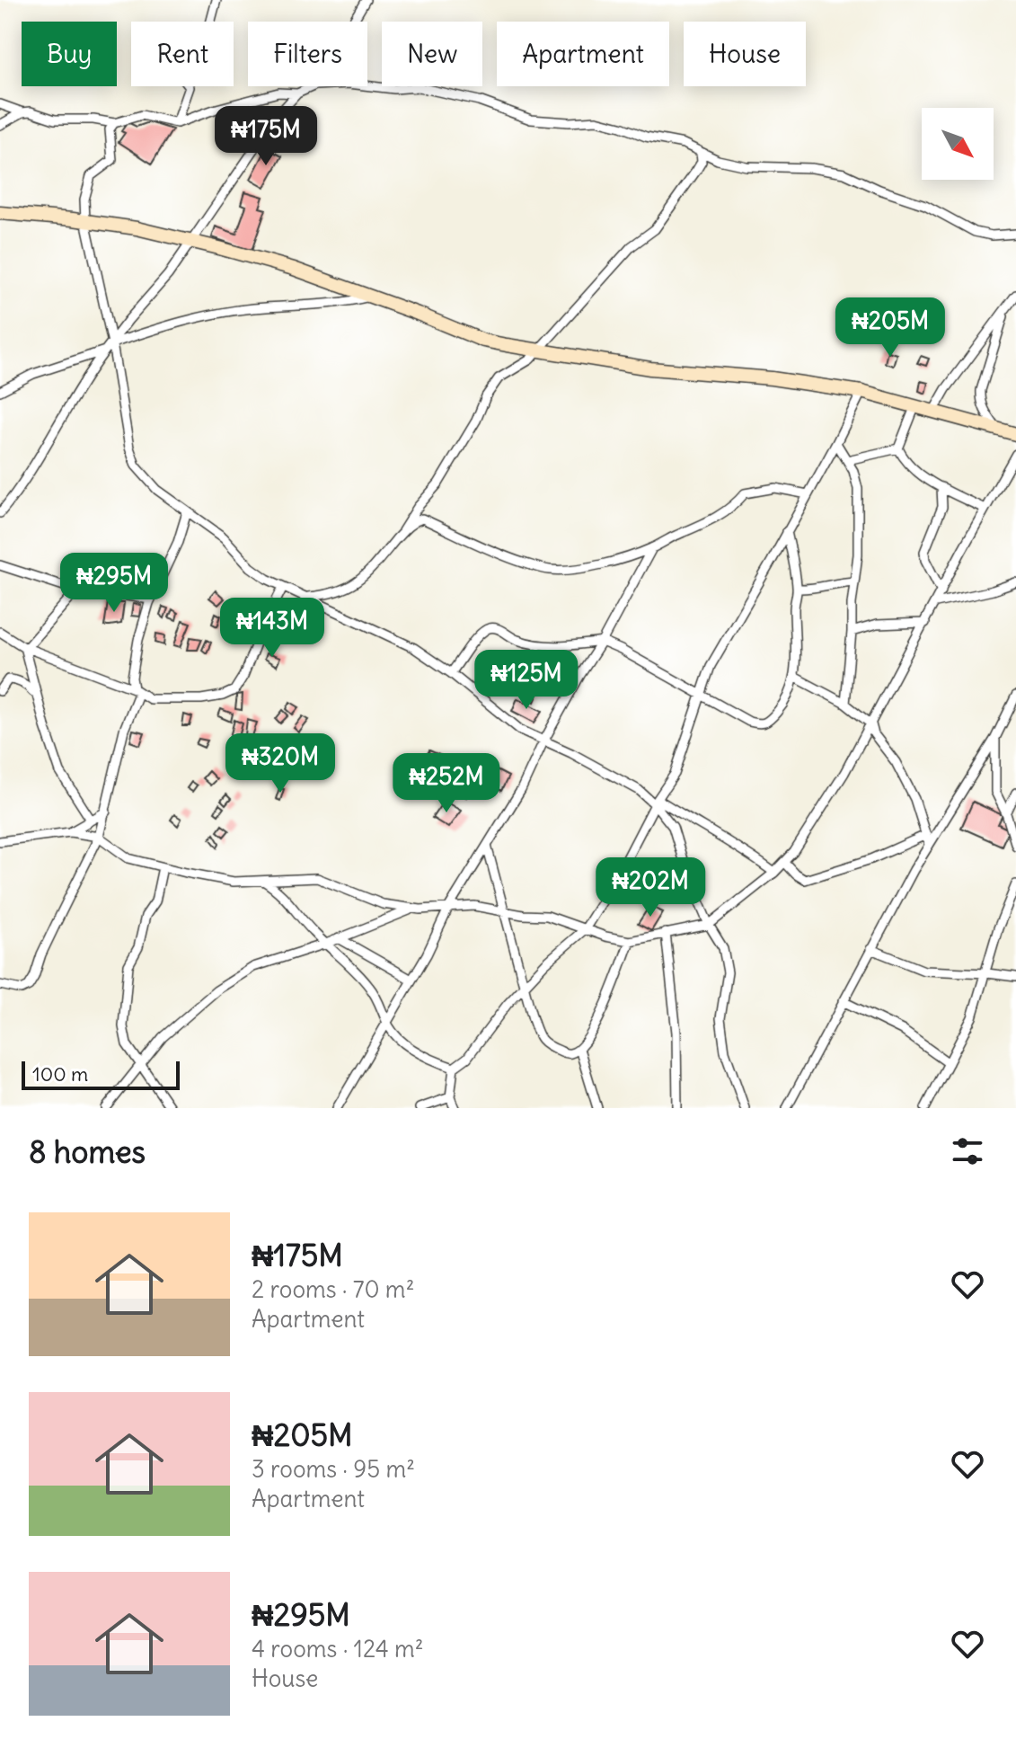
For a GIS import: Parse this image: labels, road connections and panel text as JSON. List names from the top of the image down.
{
  "scale_bar": "100 m",
  "north": "bottom right",
  "page": {
    "chip": [
      "Buy",
      "Rent",
      "Filters",
      "New",
      "Apartment",
      "House"
    ],
    "price": [
      "₦175M",
      "₦205M",
      "₦295M",
      "₦143M",
      "₦125M",
      "₦320M",
      "₦252M",
      "₦202M"
    ],
    "scale": "100 m",
    "heading": "8 homes",
    "list": [
      {
        "name": "₦175M",
        "note": "2 rooms · 70 m² · Apartment"
      },
      {
        "name": "₦205M",
        "note": "3 rooms · 95 m² · Apartment"
      },
      {
        "name": "₦295M",
        "note": "4 rooms · 124 m² · House"
      }
    ]
  }
}
